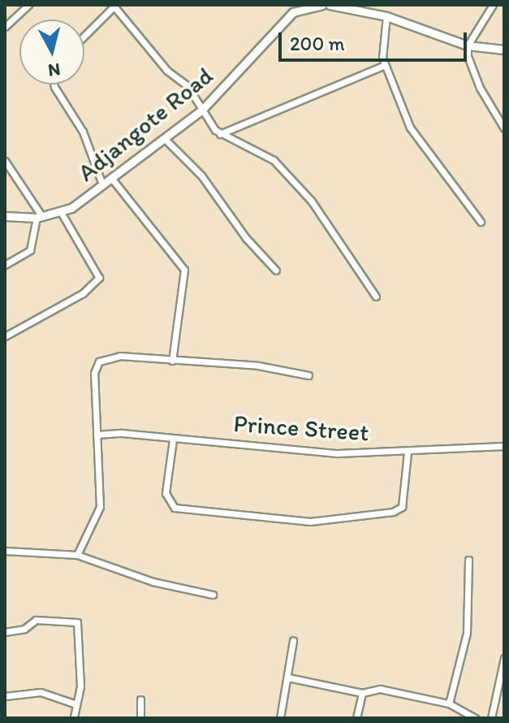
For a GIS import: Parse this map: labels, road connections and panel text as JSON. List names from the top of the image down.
{
  "streets": {
    "street": ["Adjangote Road", "Prince Street"]
  },
  "scale_bar": "200 m",
  "north": "bottom"
}
